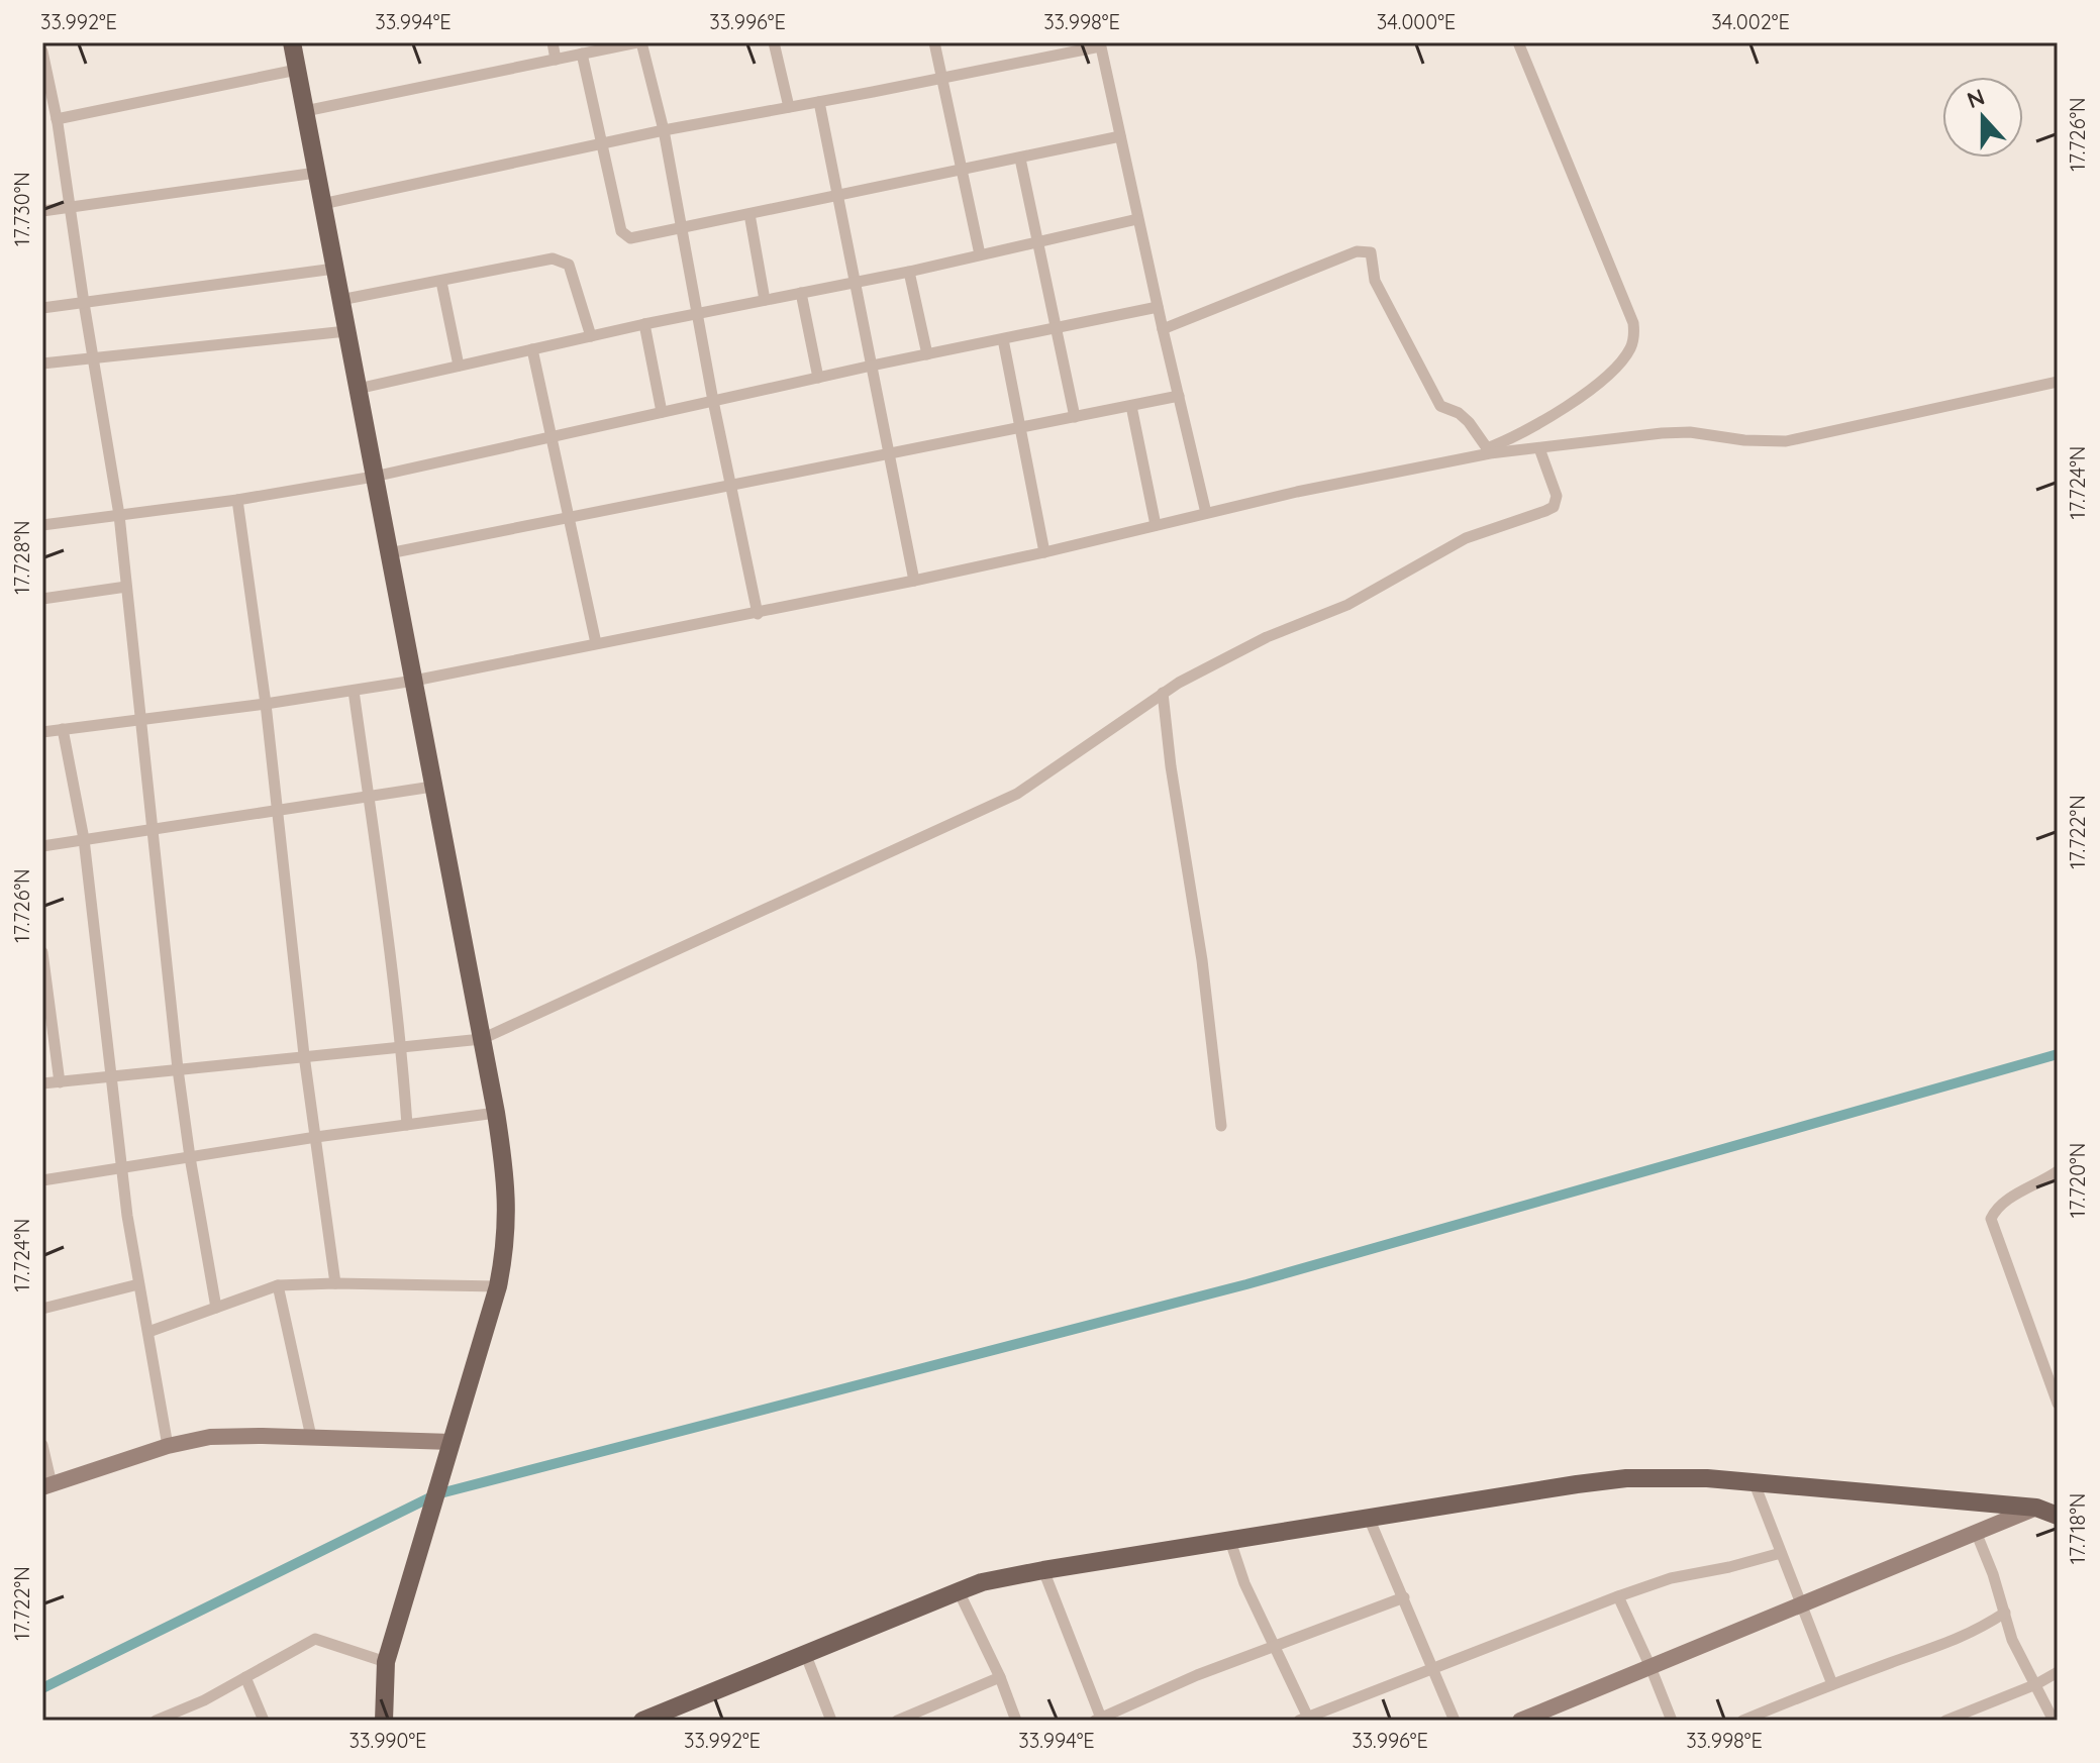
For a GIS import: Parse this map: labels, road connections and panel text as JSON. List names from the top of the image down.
{
  "north": "top",
  "coordinates": [
    "33.992°E",
    "33.994°E",
    "33.996°E",
    "33.998°E",
    "34.000°E",
    "34.002°E",
    "17.726°N",
    "17.730°N",
    "17.724°N",
    "17.728°N",
    "17.722°N",
    "17.720°N",
    "17.718°N",
    "33.990°E"
  ]
}
